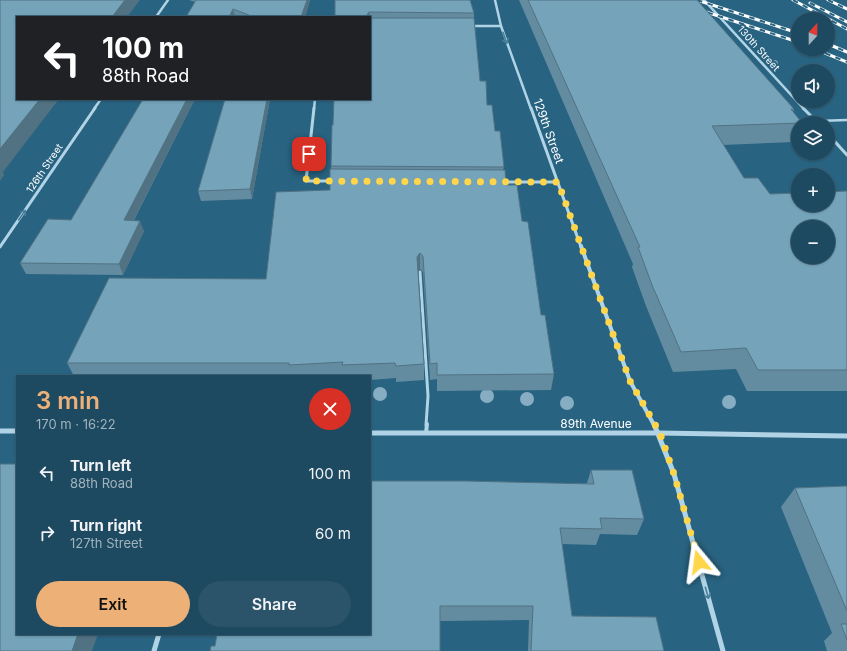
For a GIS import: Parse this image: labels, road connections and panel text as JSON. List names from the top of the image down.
{
  "streets": {
    "street": [
      "130th Street",
      "129th Street",
      "126th Street",
      "89th Avenue"
    ]
  },
  "crossings": [
    ["129th Street", "89th Avenue"]
  ],
  "one_way": ["129th Street", "126th Street"],
  "north": "top",
  "page": {
    "map_buttons": ["+", "−"],
    "turn": ["100 m", "88th Road"],
    "heading": ["3 min", "170 m · 16:22"],
    "list": [
      {
        "name": "Turn left",
        "note": "88th Road",
        "value": "100 m"
      },
      {
        "name": "Turn right",
        "note": "127th Street",
        "value": "60 m"
      }
    ],
    "buttons": ["Exit", "Share"]
  }
}
